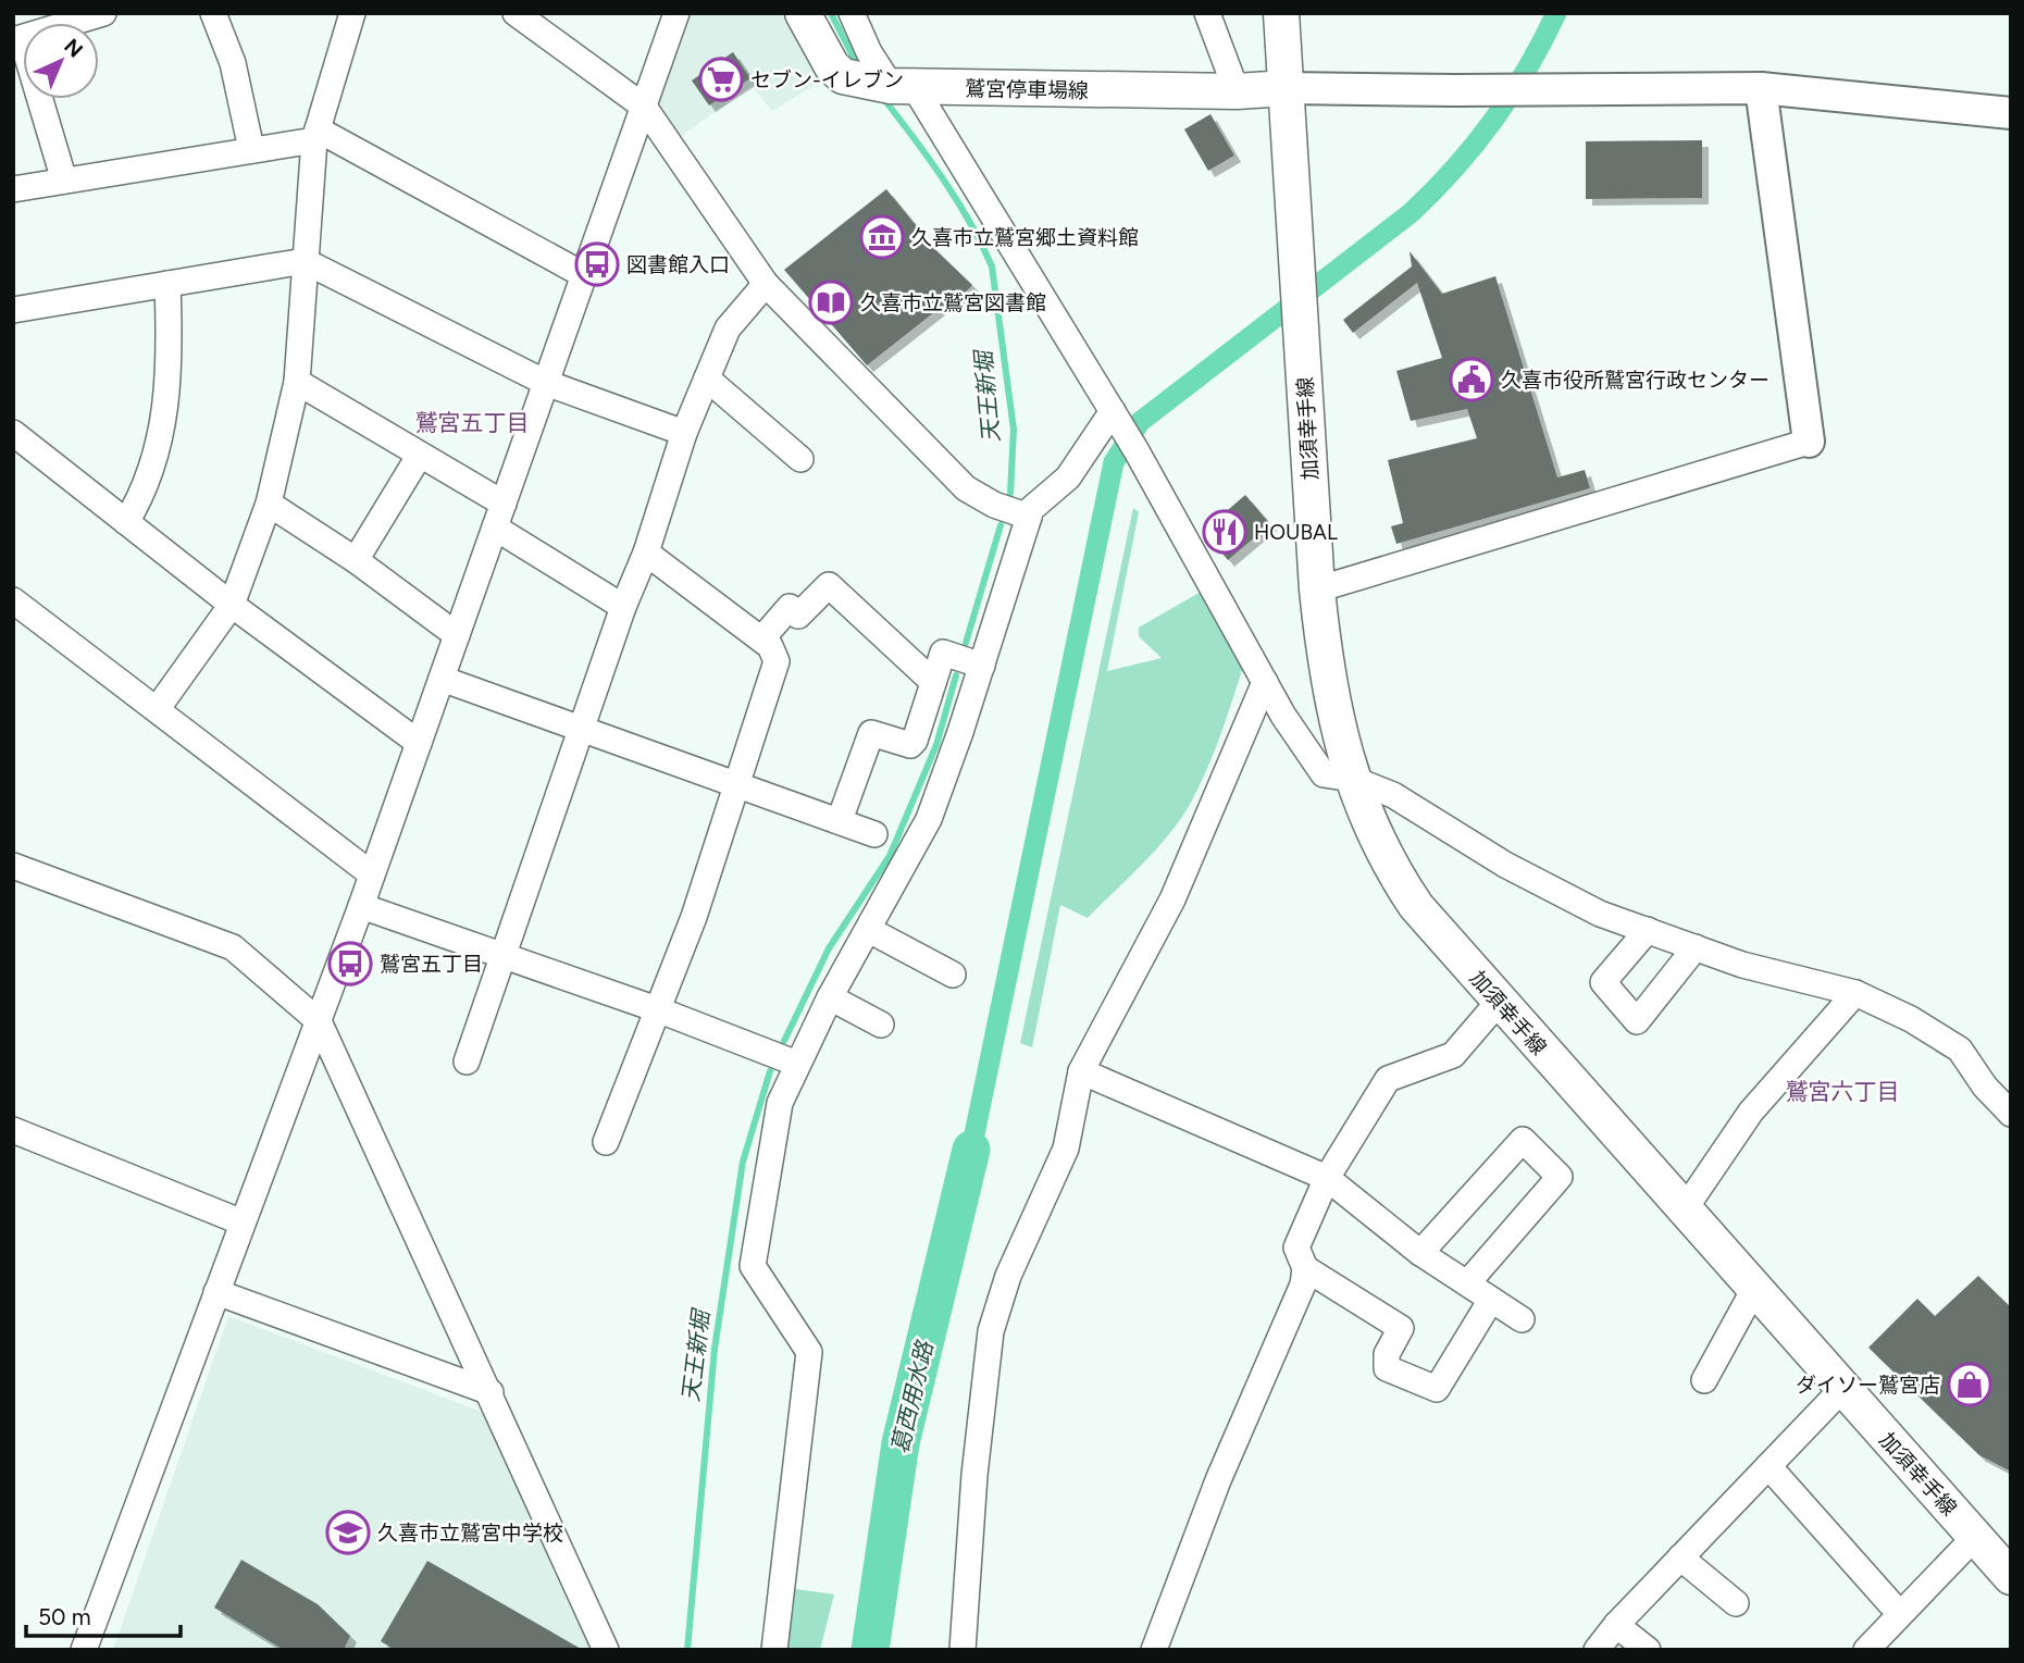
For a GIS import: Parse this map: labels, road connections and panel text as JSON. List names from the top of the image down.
{
  "streets": {
    "main road": ["鷲宮停車場線", "加須幸手線"]
  },
  "crossings": [
    ["鷲宮停車場線", "加須幸手線"]
  ],
  "districts": ["鷲宮五丁目", "鷲宮六丁目"],
  "water": ["天王新堀", "葛西用水路"],
  "places": {
    "supermarket": ["セブン-イレブン"],
    "museum": ["久喜市立鷲宮郷土資料館"],
    "bus stop": ["図書館入口", "鷲宮五丁目"],
    "library": ["久喜市立鷲宮図書館"],
    "public building": ["久喜市役所鷲宮行政センター"],
    "restaurant": ["HOUBAL"],
    "shop": ["ダイソー鷲宮店"],
    "school or university": ["久喜市立鷲宮中学校"]
  },
  "scale_bar": "50 m",
  "north": "top right"
}
